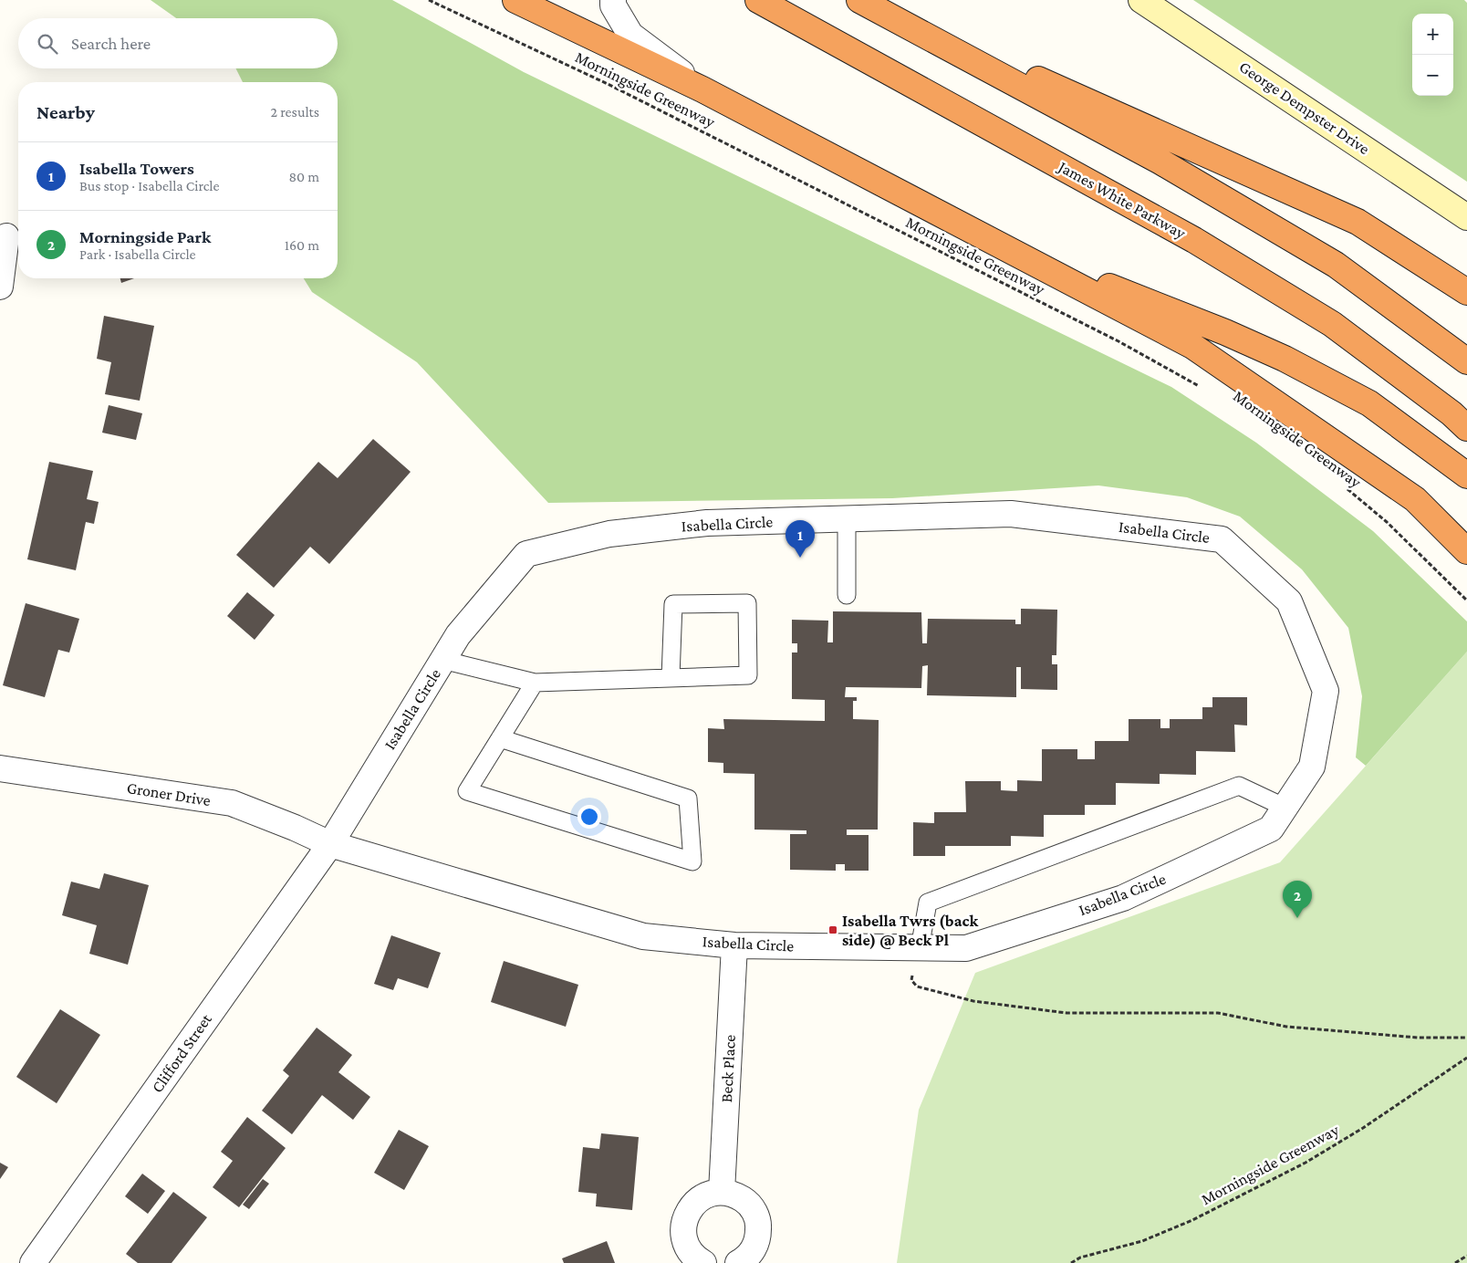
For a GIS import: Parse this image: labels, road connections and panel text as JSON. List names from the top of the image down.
{
  "streets": {
    "highway": ["James White Parkway"],
    "main road": ["George Dempster Drive"],
    "street": [
      "Isabella Circle",
      "Groner Drive",
      "Clifford Street",
      "Beck Place"
    ],
    "path": ["Morningside Greenway"]
  },
  "crossings": [
    ["Isabella Circle", "Groner Drive"],
    ["Isabella Circle", "Clifford Street"],
    ["Isabella Circle", "Beck Place"],
    ["Groner Drive", "Clifford Street"]
  ],
  "places": {
    "transit": ["Isabella Twrs (back side) @ Beck Pl"]
  },
  "page": {
    "map_buttons": ["+", "−"],
    "search": "Search here",
    "heading": ["Nearby", "2 results"],
    "list": [
      {
        "mark": "1",
        "name": "Isabella Towers",
        "note": "Bus stop · Isabella Circle",
        "value": "80 m"
      },
      {
        "mark": "2",
        "name": "Morningside Park",
        "note": "Park · Isabella Circle",
        "value": "160 m"
      }
    ],
    "pins": ["1", "2"]
  }
}
